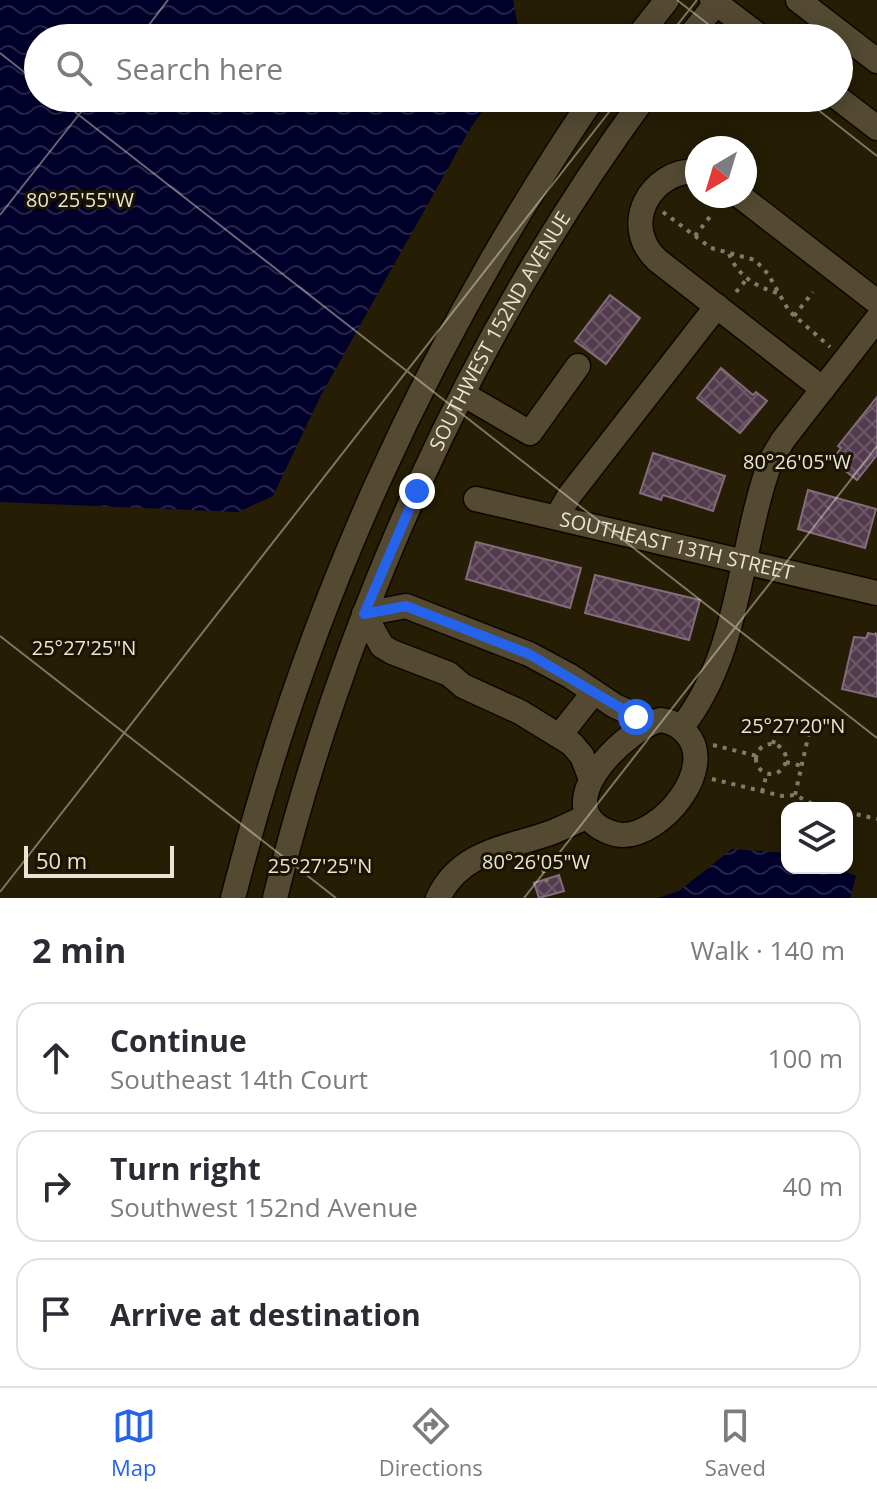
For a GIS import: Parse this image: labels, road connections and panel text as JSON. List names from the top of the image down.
{
  "streets": {
    "street": ["SOUTHWEST 152ND AVENUE", "SOUTHEAST 13TH STREET"]
  },
  "scale_bar": "50 m",
  "north": "bottom left",
  "page": {
    "search": "Search here",
    "scale": "50 m",
    "heading": ["2 min", "Walk · 140 m"],
    "list": [
      ["Continue", "Southeast 14th Court", "100 m"],
      ["Turn right", "Southwest 152nd Avenue", "40 m"],
      "Arrive at destination"
    ],
    "nav": ["Map", "Directions", "Saved"]
  },
  "coordinates": [
    "80°25'55\"W",
    "80°26'05\"W",
    "25°27'25\"N",
    "25°27'20\"N"
  ]
}
